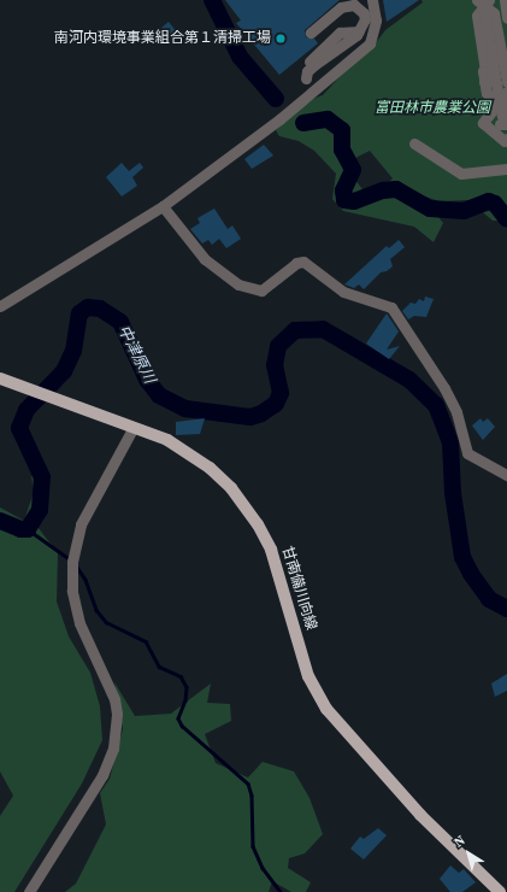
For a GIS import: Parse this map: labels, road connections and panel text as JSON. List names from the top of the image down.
{
  "streets": {
    "main road": ["甘南備川向線"]
  },
  "water": ["中津原川"],
  "parks": ["富田林市農業公園"],
  "places": ["南河内環境事業組合第１清掃工場"],
  "north": "top left"
}
